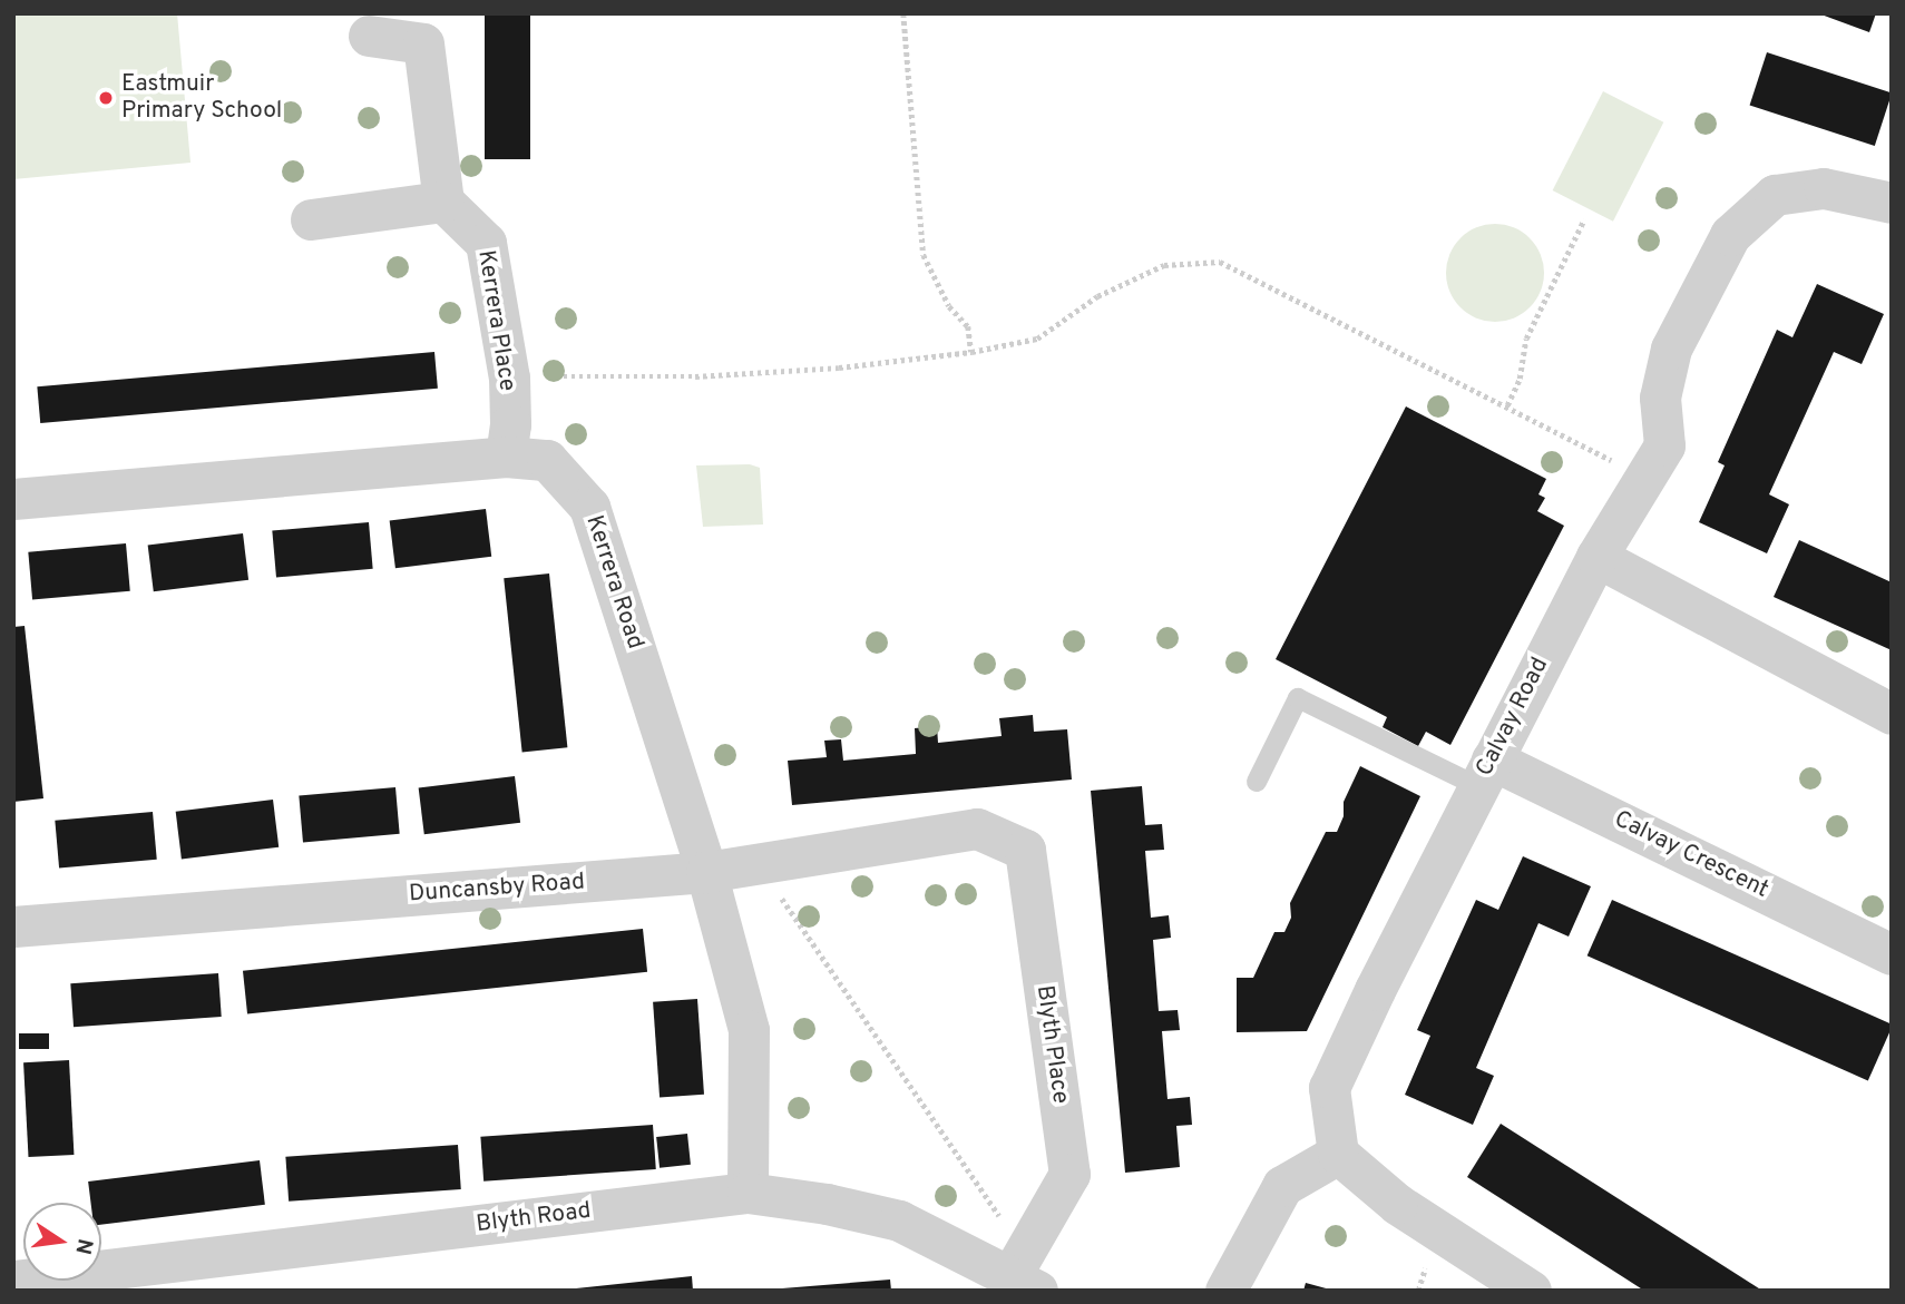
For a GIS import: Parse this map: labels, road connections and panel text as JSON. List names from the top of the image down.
{
  "streets": {
    "street": [
      "Kerrera Place",
      "Kerrera Road",
      "Calvay Road",
      "Calvay Crescent",
      "Duncansby Road",
      "Blyth Place",
      "Blyth Road"
    ]
  },
  "crossings": [
    ["Kerrera Place", "Kerrera Road"],
    ["Kerrera Road", "Duncansby Road"],
    ["Kerrera Road", "Blyth Road"],
    ["Calvay Road", "Calvay Crescent"],
    ["Duncansby Road", "Blyth Place"],
    ["Blyth Place", "Blyth Road"]
  ],
  "places": ["Eastmuir Primary School"],
  "north": "right"
}
